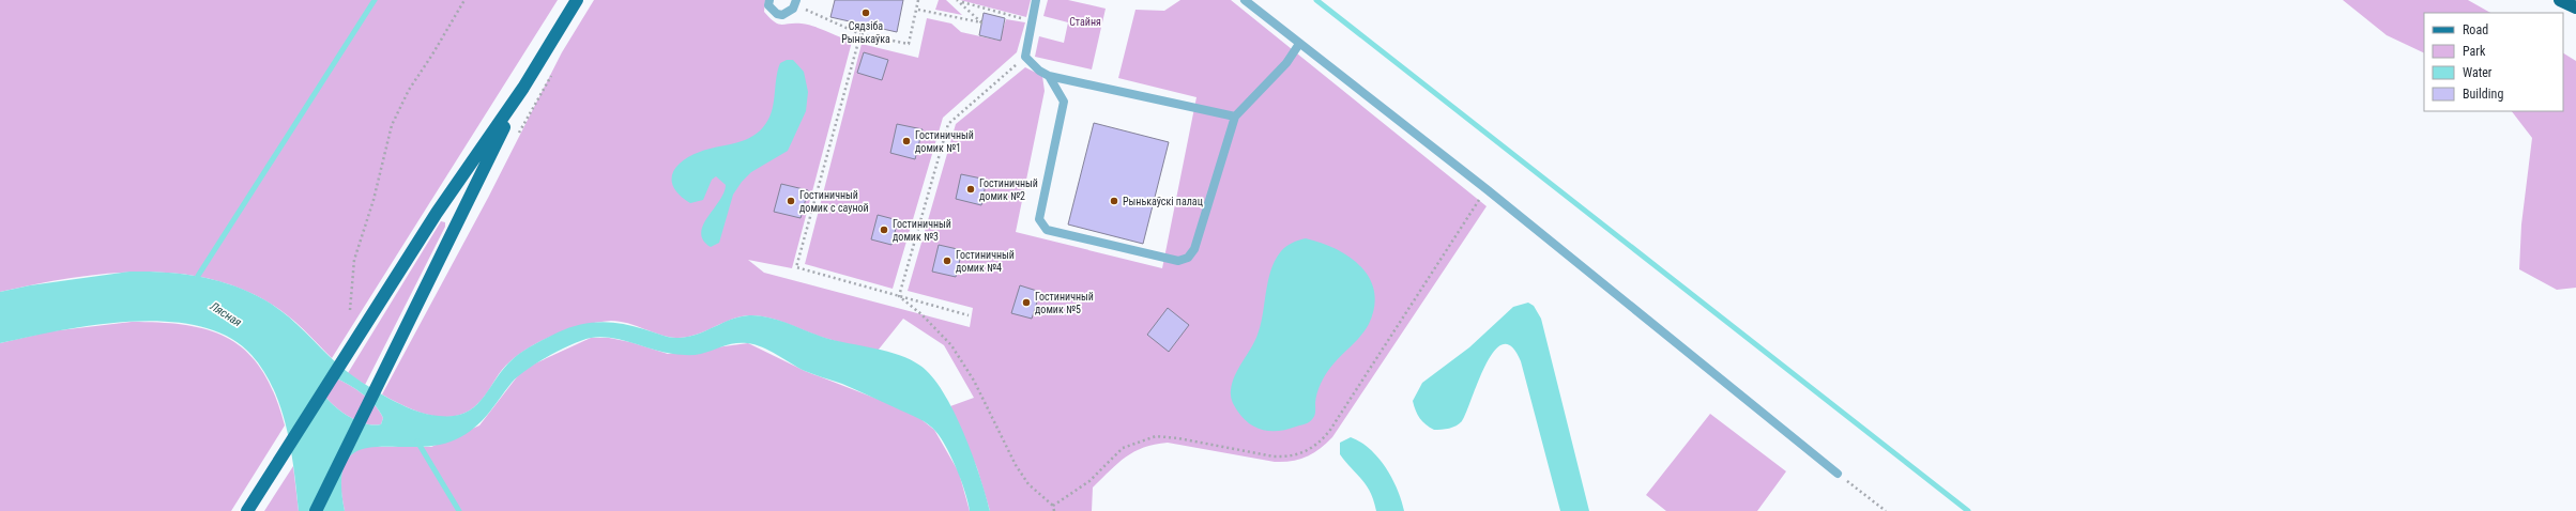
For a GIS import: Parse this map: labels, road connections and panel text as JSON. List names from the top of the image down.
{
  "water": ["Лясная"],
  "parks": ["Стайня"],
  "places": [
    "Сядзіба Рынькаўка",
    "Гостиничный домик №1",
    "Гостиничный домик №2",
    "Гостиничный домик с сауной",
    "Рынькаўскi палац",
    "Гостиничный домик №3",
    "Гостиничный домик №4",
    "Гостиничный домик №5"
  ],
  "legend": [
    "Road",
    "Park",
    "Water",
    "Building"
  ]
}
